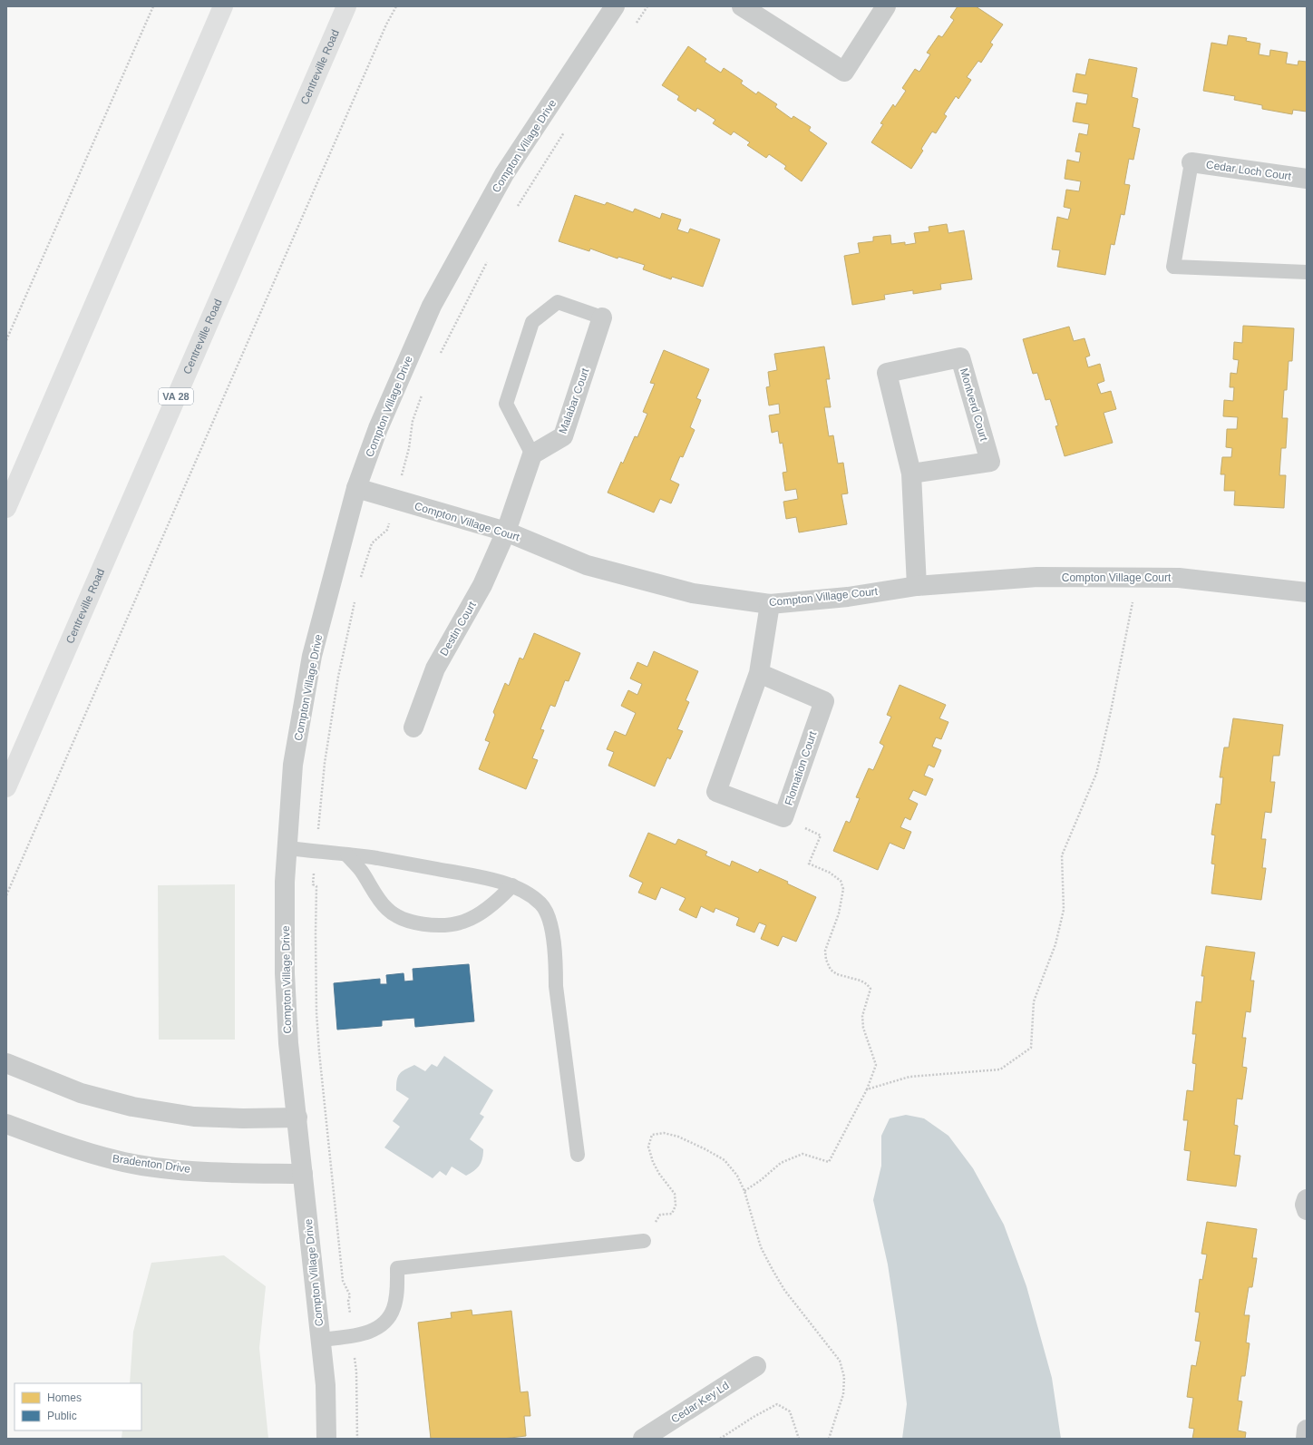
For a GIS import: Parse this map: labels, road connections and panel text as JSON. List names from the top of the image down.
{
  "streets": {
    "highway": ["Centreville Road", "VA 28"],
    "street": [
      "Compton Village Drive",
      "Cedar Loch Court",
      "Malabar Court",
      "Montverd Court",
      "Compton Village Court",
      "Destin Court",
      "Flomation Court",
      "Bradenton Drive",
      "Cedar Key Ld"
    ]
  },
  "crossings": [
    ["Compton Village Drive", "Compton Village Court"],
    ["Compton Village Drive", "Bradenton Drive"],
    ["Montverd Court", "Compton Village Court"],
    ["Compton Village Court", "Destin Court"],
    ["Compton Village Court", "Flomation Court"]
  ],
  "legend": ["Homes", "Public"]
}
